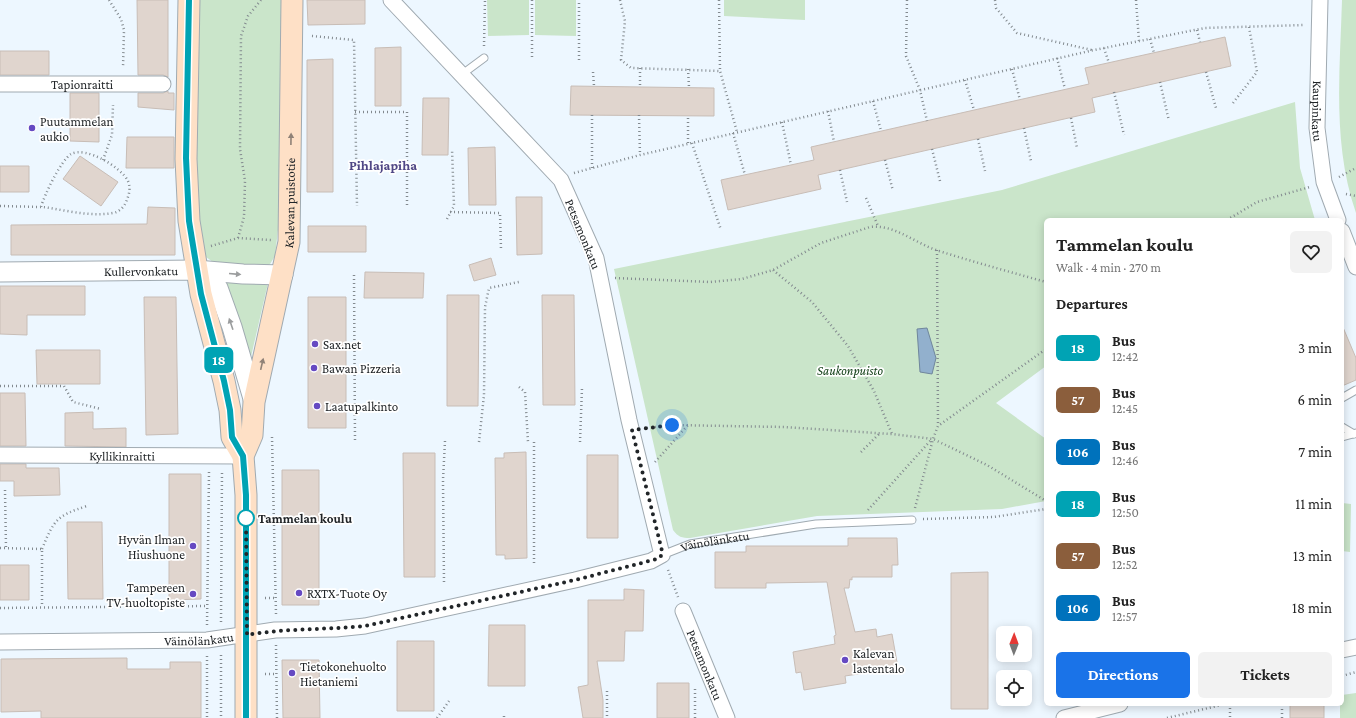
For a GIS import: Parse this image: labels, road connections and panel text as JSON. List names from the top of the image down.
{
  "streets": {
    "main road": ["Kalevan puistotie"],
    "street": [
      "Tapionraitti",
      "Kaupinkatu",
      "Petsamonkatu",
      "Kullervonkatu",
      "Kyllikinraitti",
      "Väinölänkatu"
    ]
  },
  "crossings": [
    ["Kalevan puistotie", "Kullervonkatu"],
    ["Kalevan puistotie", "Kyllikinraitti"],
    ["Kalevan puistotie", "Väinölänkatu"],
    ["Petsamonkatu", "Väinölänkatu"]
  ],
  "districts": ["Pihlajapiha"],
  "parks": ["Saukonpuisto"],
  "places": [
    "Puutammelan aukio",
    "Sax.net",
    "Bawan Pizzeria",
    "Laatupalkinto",
    "Tammelan koulu",
    "Hyvän Ilman Hiushuone",
    "RXTX-Tuote Oy",
    "Tampereen TV-huoltopiste",
    "Kalevan lastentalo",
    "Tietokonehuolto Hietaniemi"
  ],
  "lines": ["bus line 18"],
  "north": "top",
  "page": {
    "on_map": "18",
    "heading": [
      ["Tammelan koulu", "Walk · 4 min · 270 m"],
      "Departures"
    ],
    "list": [
      {
        "mark": "18",
        "name": "Bus",
        "note": "12:42",
        "value": "3 min"
      },
      {
        "mark": "57",
        "name": "Bus",
        "note": "12:45",
        "value": "6 min"
      },
      {
        "mark": "106",
        "name": "Bus",
        "note": "12:46",
        "value": "7 min"
      },
      {
        "mark": "18",
        "name": "Bus",
        "note": "12:50",
        "value": "11 min"
      },
      {
        "mark": "57",
        "name": "Bus",
        "note": "12:52",
        "value": "13 min"
      },
      {
        "mark": "106",
        "name": "Bus",
        "note": "12:57",
        "value": "18 min"
      }
    ],
    "buttons": ["Directions", "Tickets"]
  }
}
